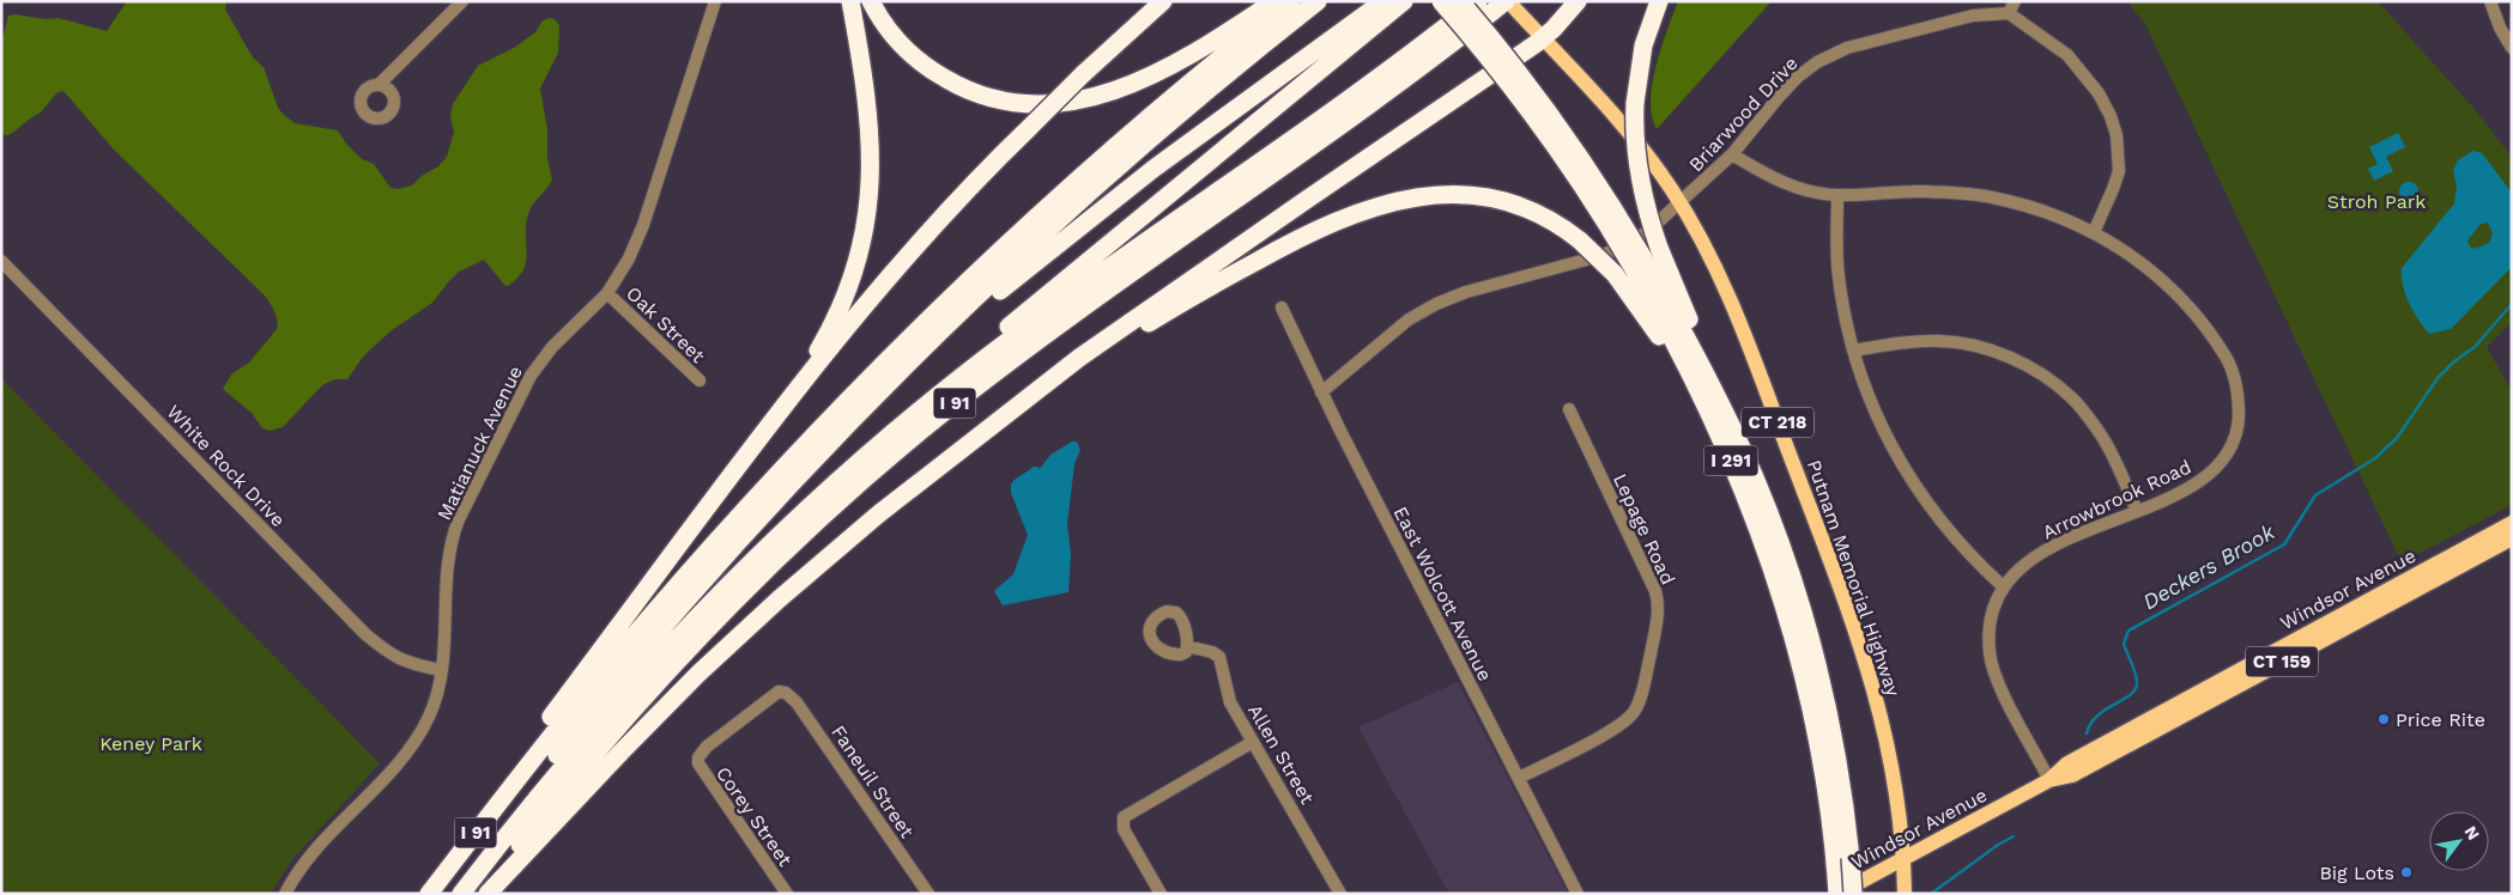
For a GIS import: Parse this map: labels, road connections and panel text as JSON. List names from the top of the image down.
{
  "streets": {
    "highway": ["I 91", "I 291"],
    "main road": [
      "CT 218",
      "Putnam Memorial Highway",
      "Windsor Avenue",
      "CT 159"
    ],
    "street": [
      "Briarwood Drive",
      "Oak Street",
      "Matianuck Avenue",
      "White Rock Drive",
      "Arrowbrook Road",
      "Lepage Road",
      "East Wolcott Avenue",
      "Allen Street",
      "Faneuil Street",
      "Corey Street"
    ]
  },
  "crossings": [
    ["Briarwood Drive", "Arrowbrook Road"],
    ["Briarwood Drive", "Putnam Memorial Highway"],
    ["Briarwood Drive", "East Wolcott Avenue"],
    ["Oak Street", "Matianuck Avenue"],
    ["I 91", "Putnam Memorial Highway"],
    ["Matianuck Avenue", "White Rock Drive"],
    ["I 291", "Windsor Avenue"],
    ["Arrowbrook Road", "Windsor Avenue"],
    ["Lepage Road", "East Wolcott Avenue"],
    ["Putnam Memorial Highway", "Windsor Avenue"],
    ["Faneuil Street", "Corey Street"]
  ],
  "water": ["Deckers Brook"],
  "parks": ["Stroh Park", "Keney Park"],
  "places": ["Price Rite", "Big Lots"],
  "north": "top right"
}
